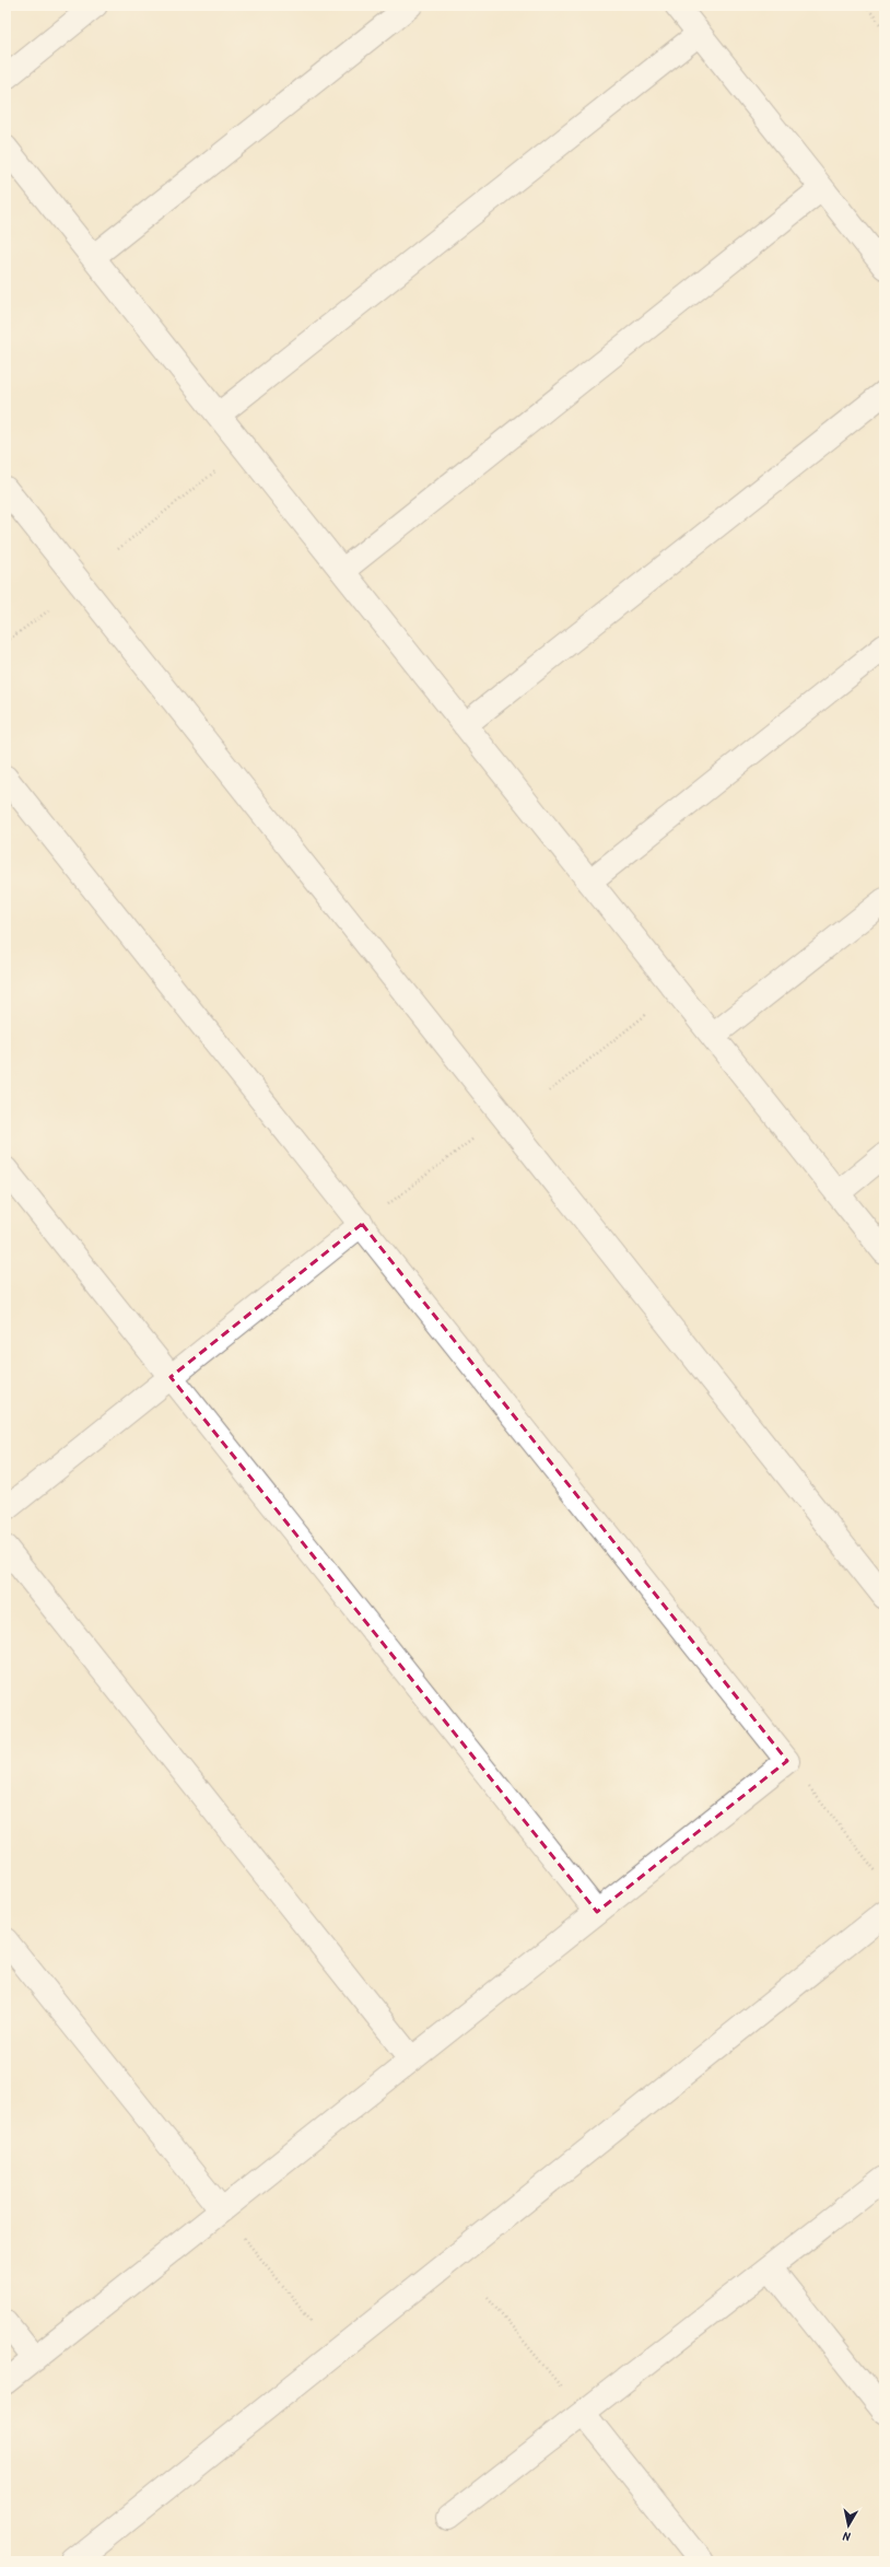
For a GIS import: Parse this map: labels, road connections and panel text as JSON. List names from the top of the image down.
{
  "north": "bottom"
}
